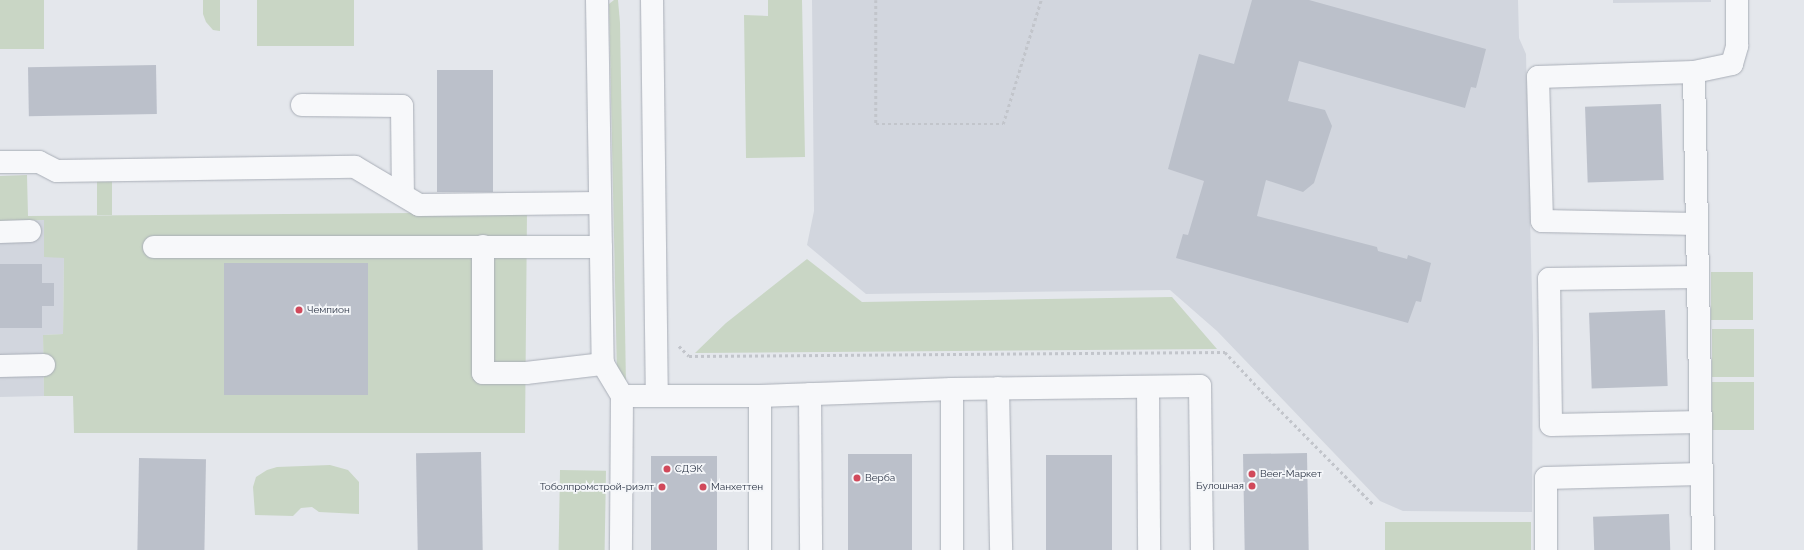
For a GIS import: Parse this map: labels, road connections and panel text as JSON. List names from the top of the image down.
{
  "places": [
    "Чемпион",
    "СДЭК",
    "Beer-Маркет",
    "Верба",
    "Булошная",
    "Тоболпромстрой-риэлт",
    "Манхеттен"
  ]
}
